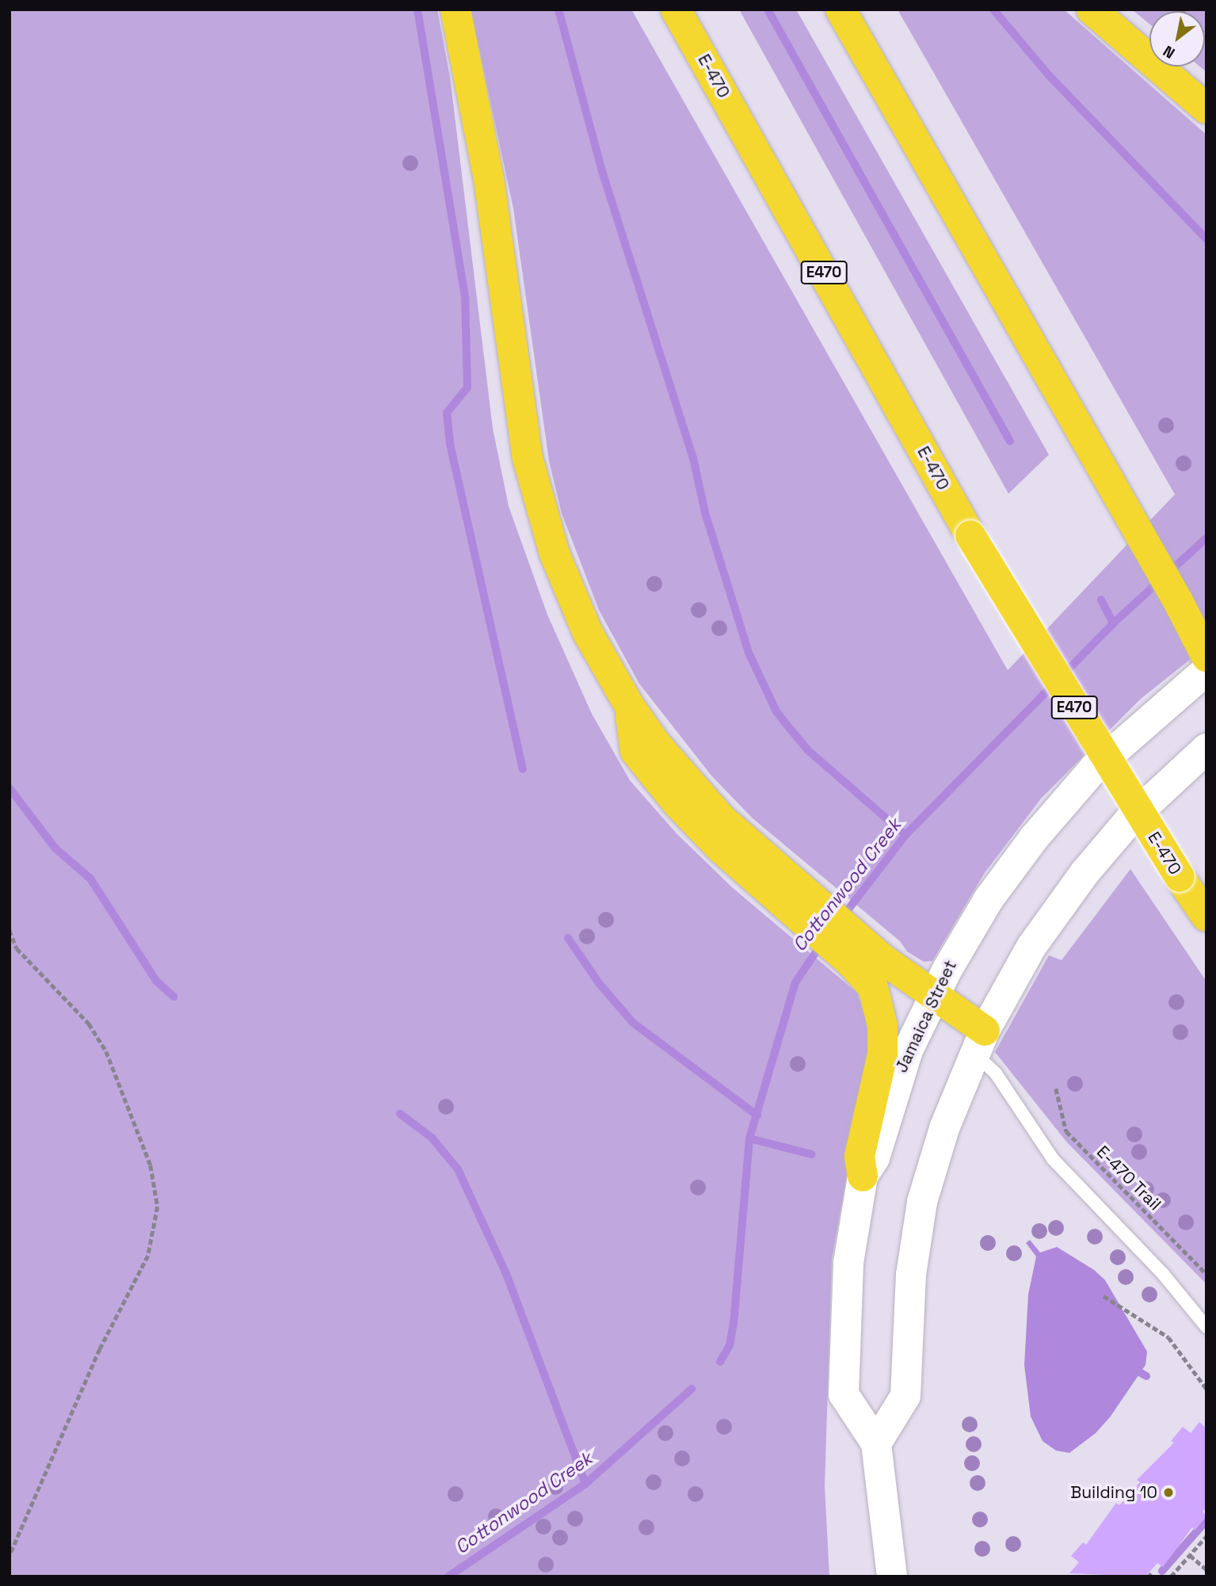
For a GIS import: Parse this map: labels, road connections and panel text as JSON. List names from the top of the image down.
{
  "streets": {
    "highway": ["E-470", "E470"],
    "main road": ["Jamaica Street"],
    "path": ["E-470 Trail"]
  },
  "water": ["Cottonwood Creek"],
  "places": ["Building 10"],
  "north": "bottom left"
}
